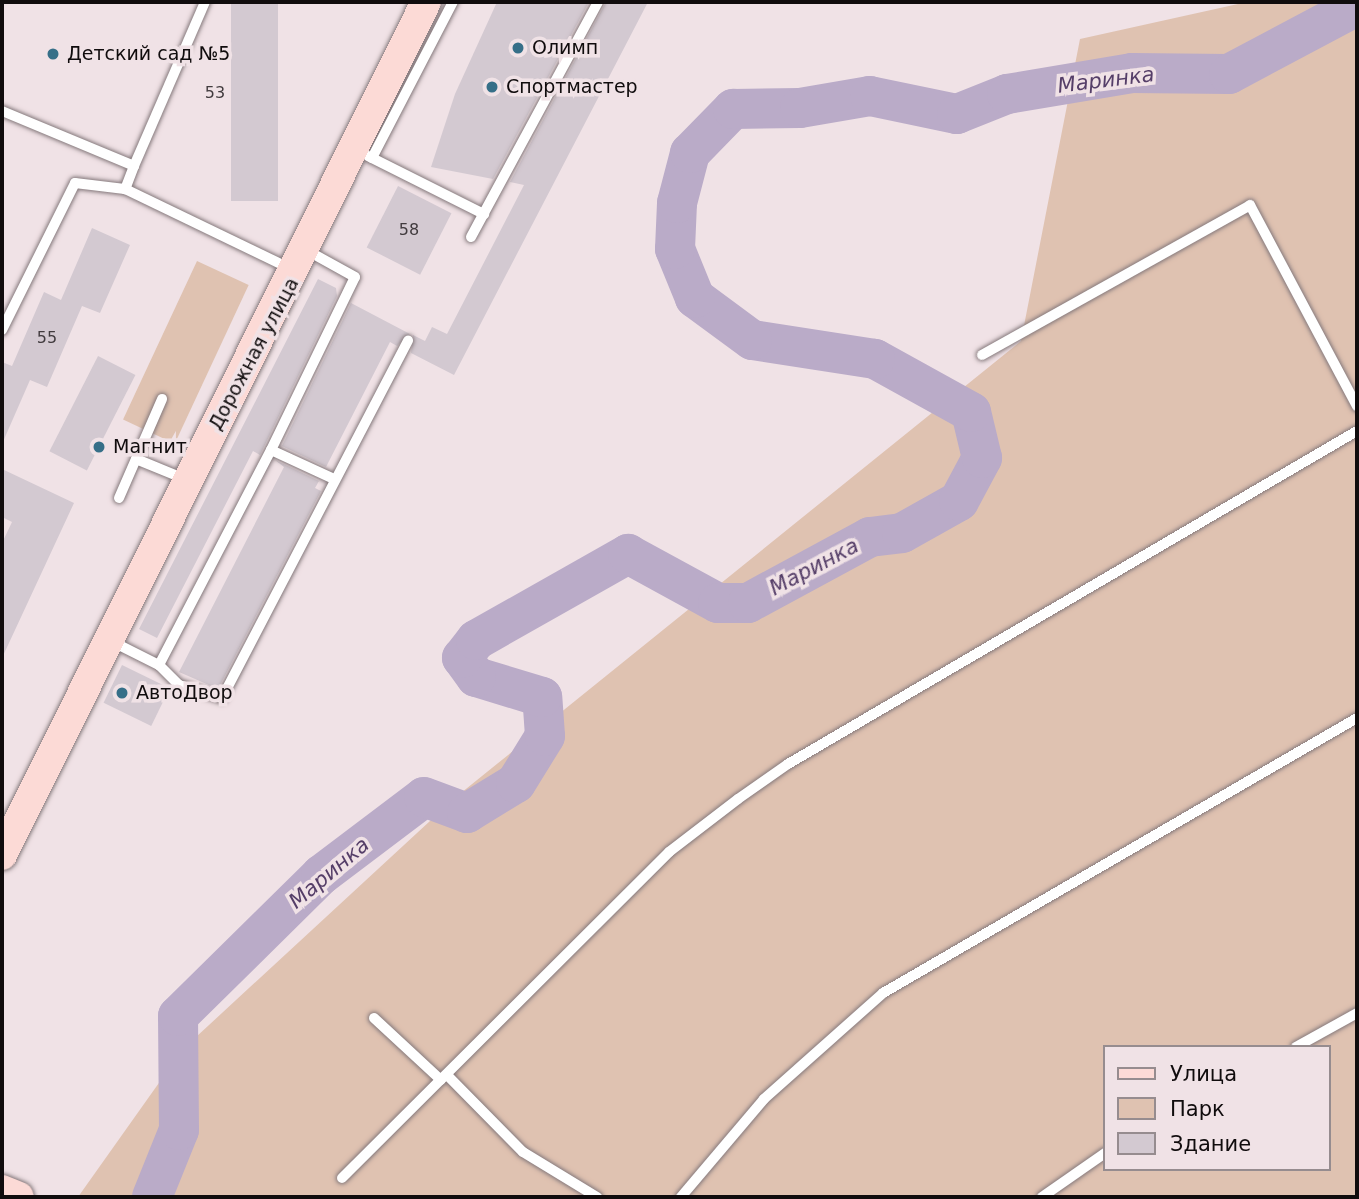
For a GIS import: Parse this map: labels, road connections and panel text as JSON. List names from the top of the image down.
{
  "streets": {
    "main road": ["Дорожная улица"]
  },
  "water": ["Маринка"],
  "places": [
    "Олимп",
    "Детский сад №5",
    "Спортмастер",
    "Магнит",
    "АвтоДвор"
  ],
  "house_numbers": ["53", "58", "55"],
  "legend": ["Улица", "Парк", "Здание"]
}
